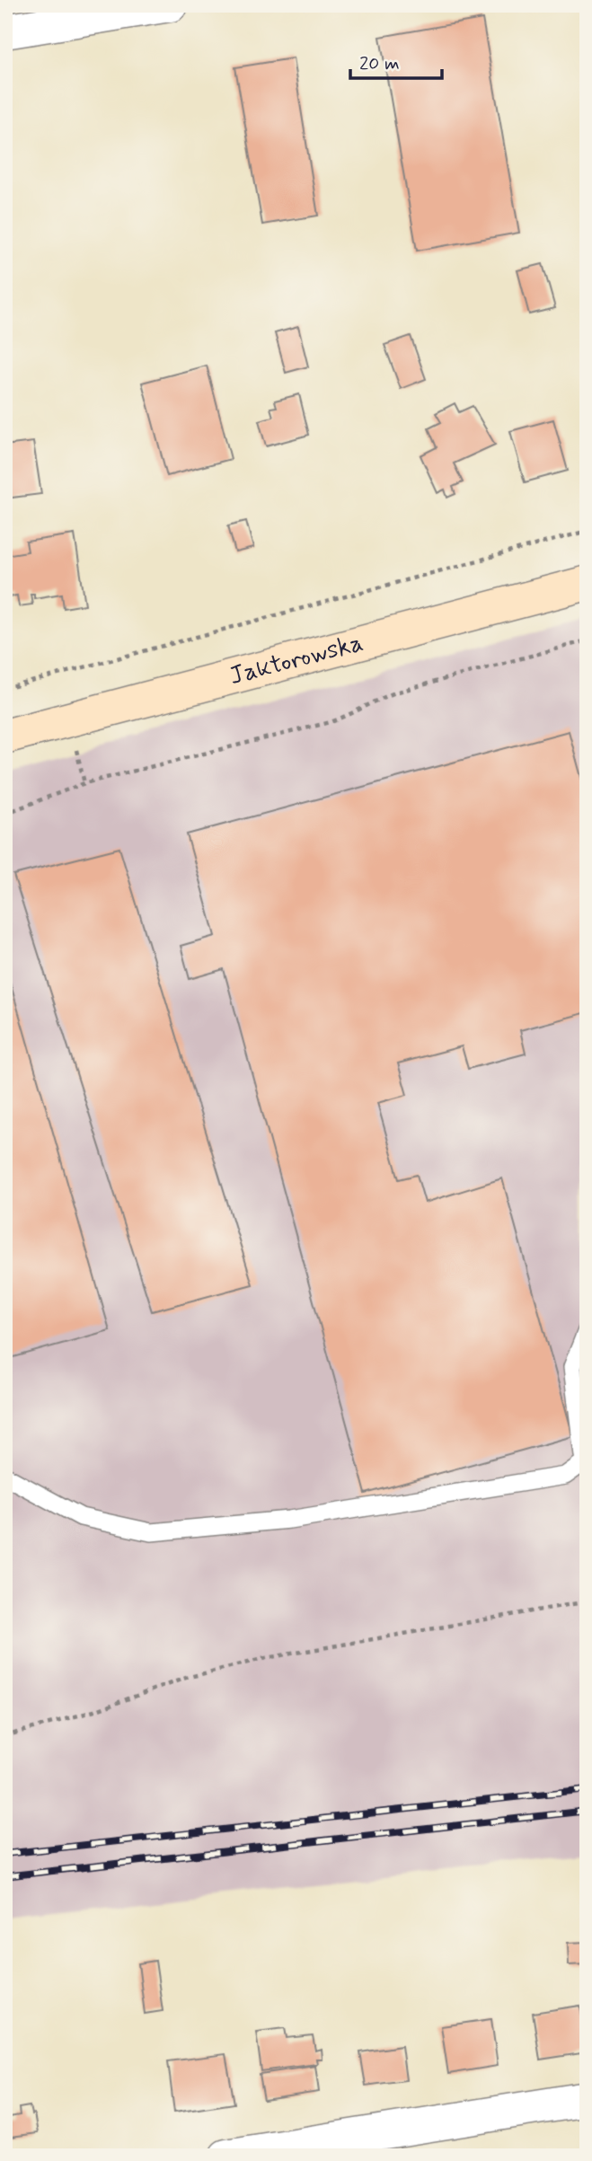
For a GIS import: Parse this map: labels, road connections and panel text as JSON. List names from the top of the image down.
{
  "streets": {
    "main road": ["Jaktorowska"]
  },
  "scale_bar": "20 m"
}
